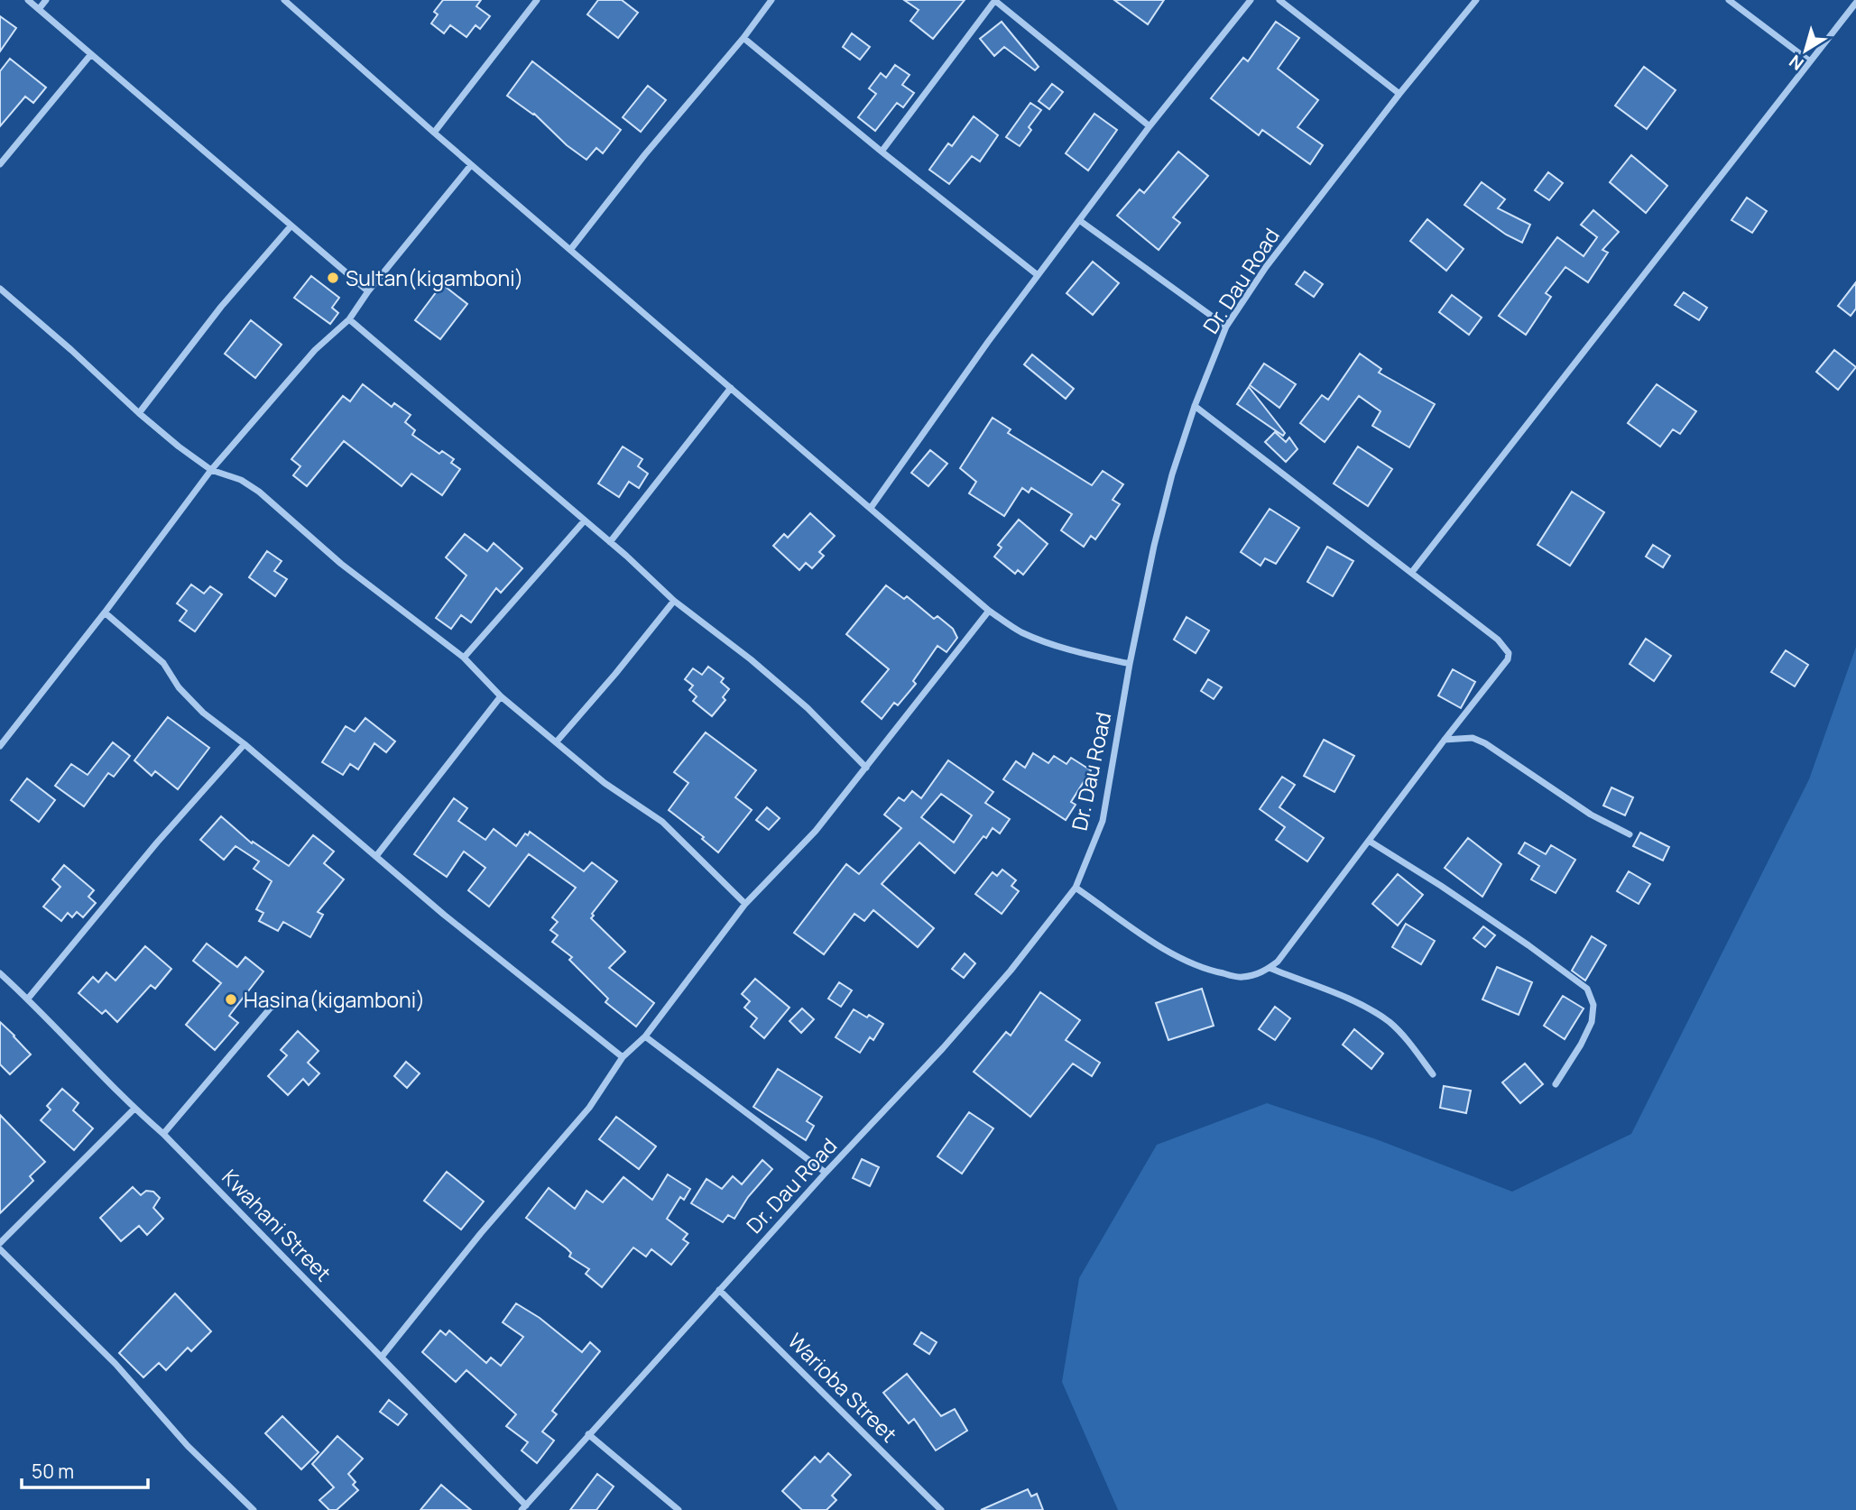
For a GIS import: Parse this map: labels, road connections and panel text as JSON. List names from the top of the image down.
{
  "streets": {
    "street": ["Dr. Dau Road", "Kwahani Street", "Warioba Street"]
  },
  "crossings": [
    ["Dr. Dau Road", "Kwahani Street"],
    ["Dr. Dau Road", "Warioba Street"]
  ],
  "places": ["Sultan(kigamboni)", "Hasina(kigamboni)"],
  "scale_bar": "50 m",
  "north": "bottom left"
}
